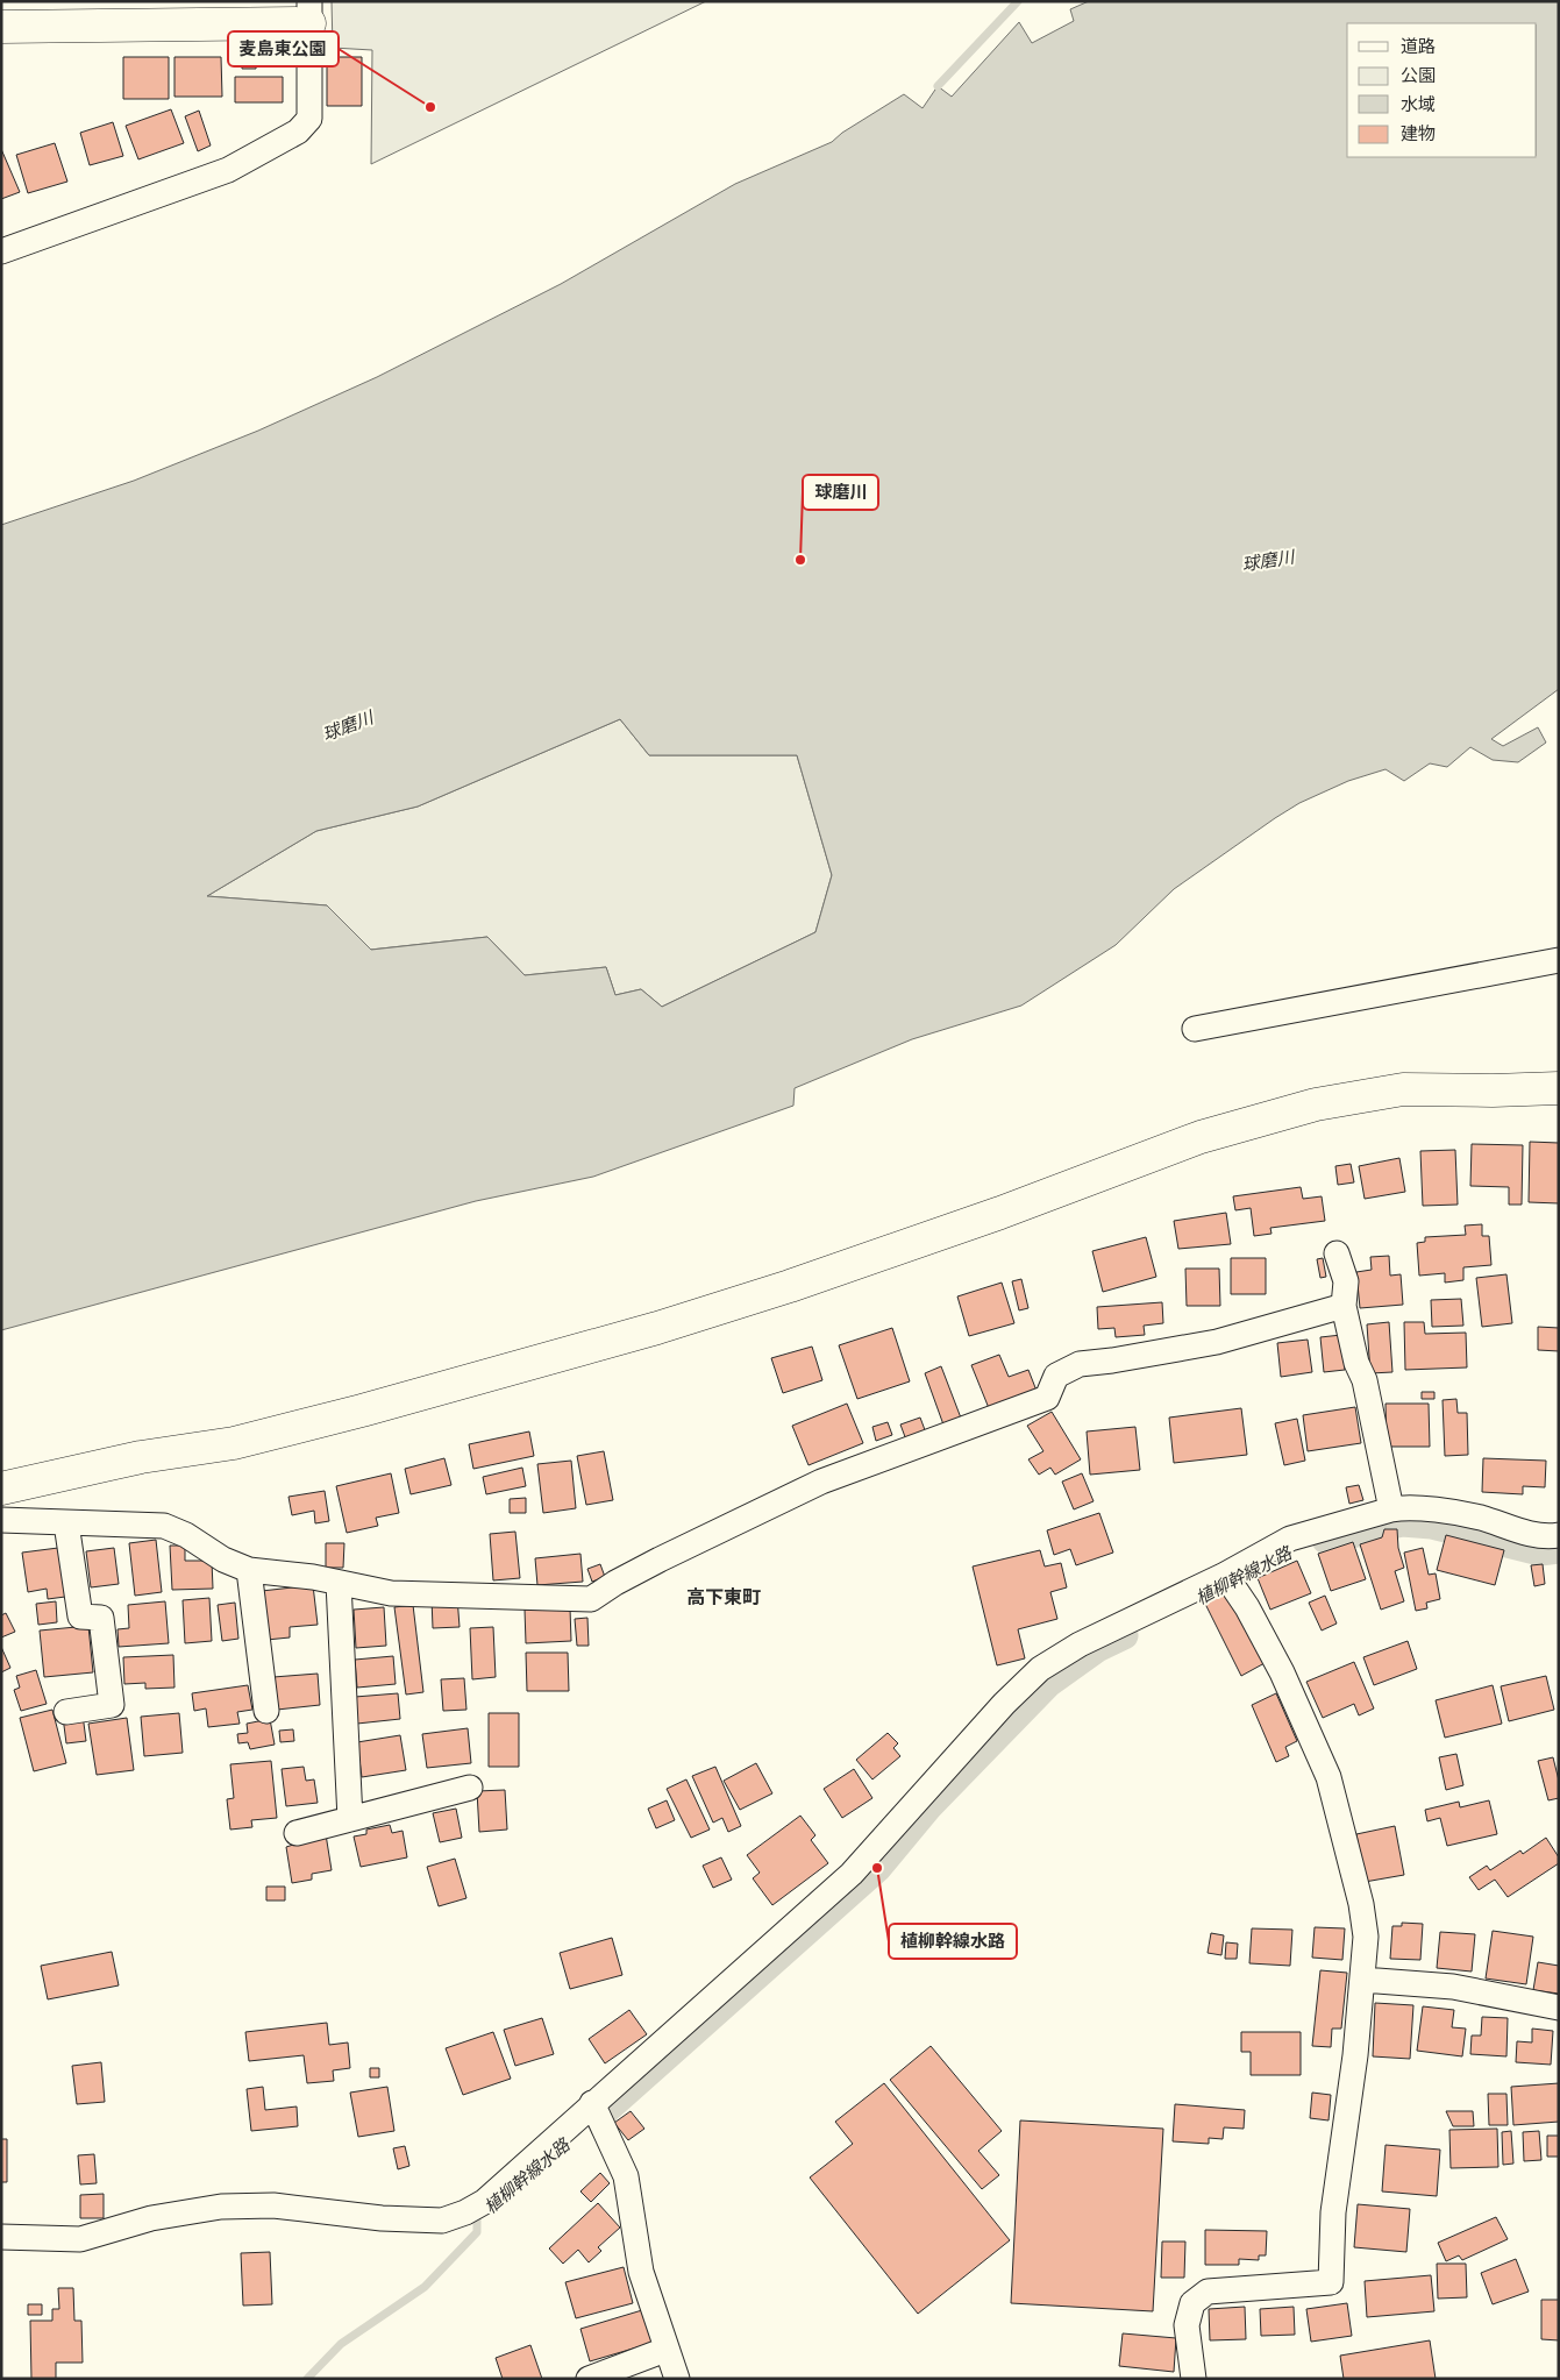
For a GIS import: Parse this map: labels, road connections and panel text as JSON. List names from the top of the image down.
{
  "districts": ["高下東町"],
  "water": ["球磨川", "植柳幹線水路"],
  "places": ["麦島東公園", "球磨川", "植柳幹線水路"],
  "legend": [
    "道路",
    "公園",
    "水域",
    "建物"
  ]
}
